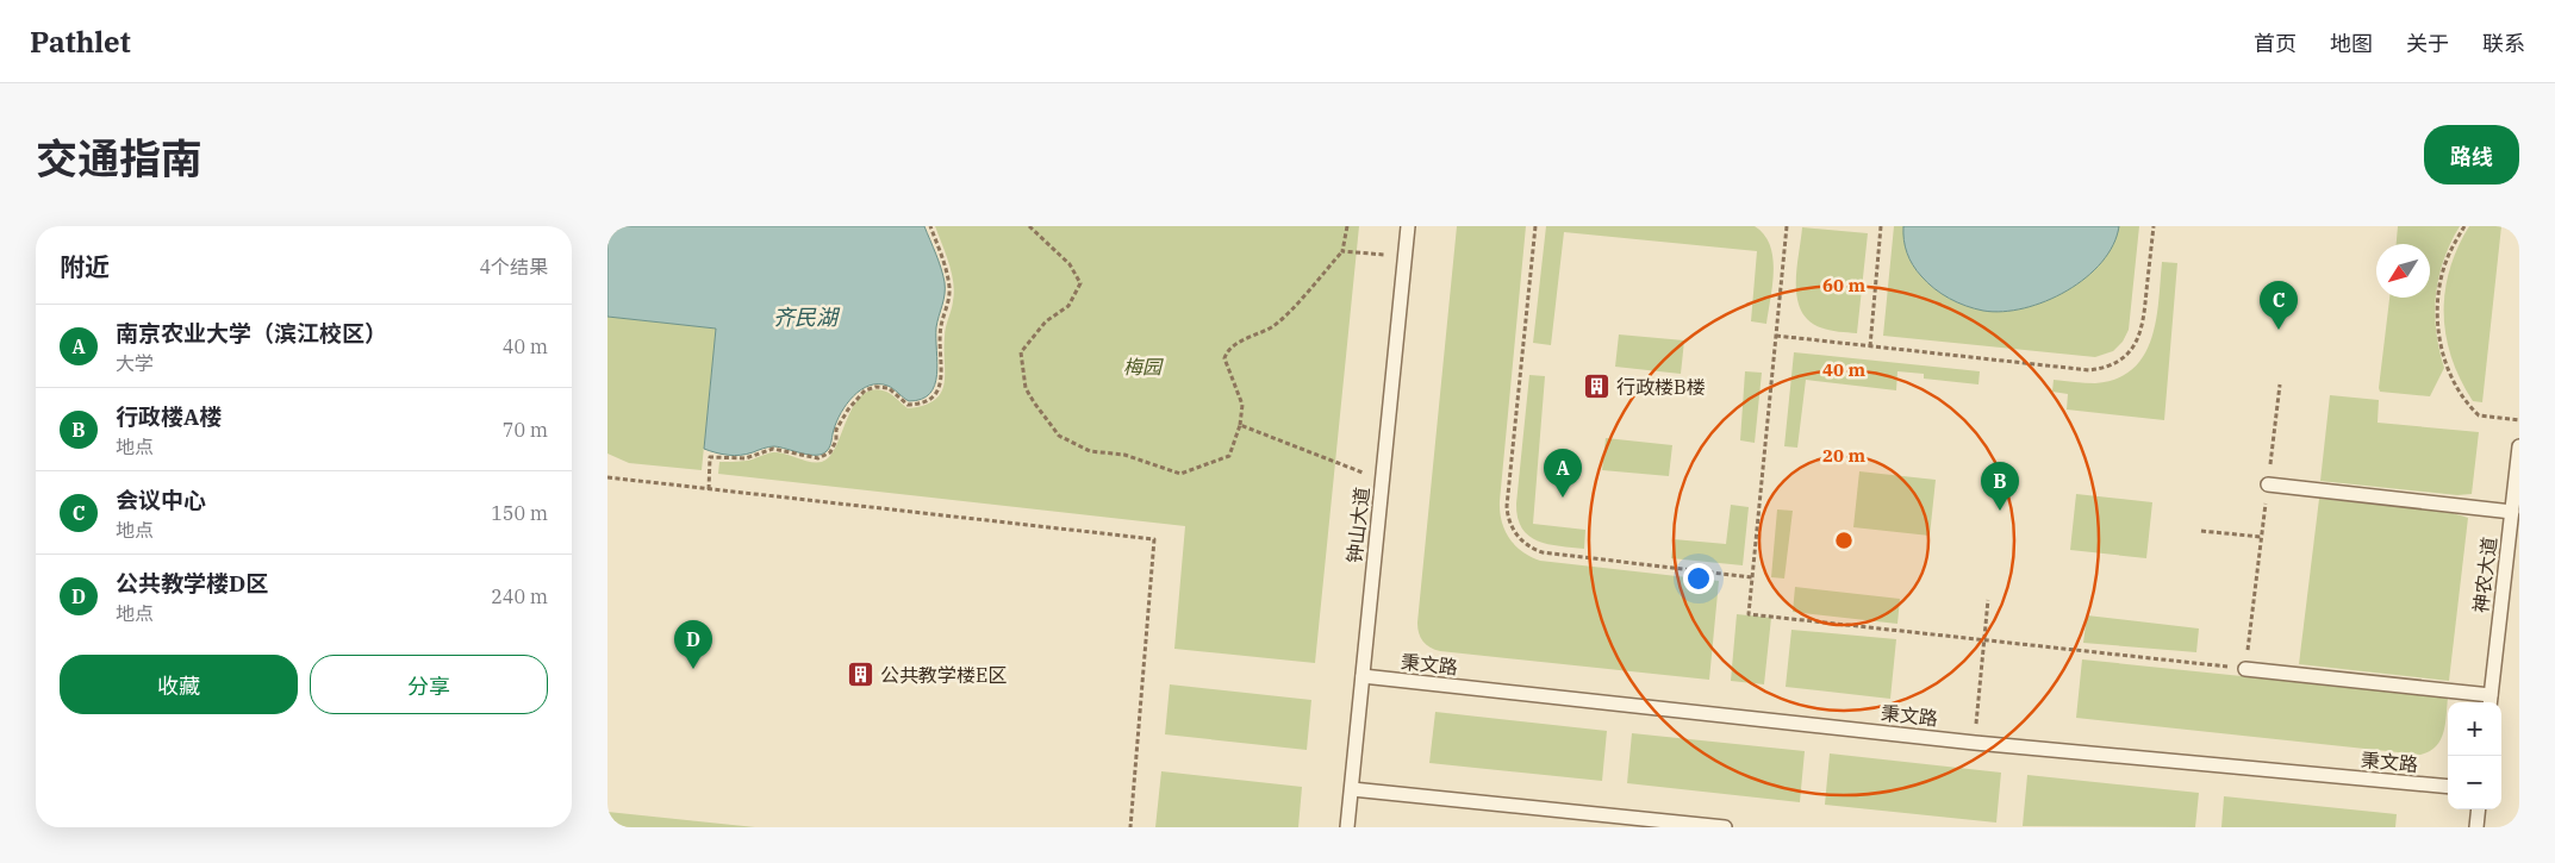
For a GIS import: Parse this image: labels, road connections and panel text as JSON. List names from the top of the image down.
{
  "streets": {
    "lane": ["钟山大道", "神农大道", "秉文路"]
  },
  "crossings": [
    ["钟山大道", "秉文路"]
  ],
  "water": ["齐民湖"],
  "parks": ["梅园"],
  "places": {
    "building": ["行政楼B楼", "公共教学楼E区"]
  },
  "north": "bottom left",
  "page": {
    "header": "Pathlet",
    "nav": [
      "首页",
      "地图",
      "关于",
      "联系"
    ],
    "title": "交通指南",
    "buttons": [
      "路线",
      ["收藏", "分享"]
    ],
    "heading": ["附近", "4个结果"],
    "pins": [
      "C",
      "A",
      "B",
      "D"
    ],
    "list": [
      {
        "mark": "A",
        "name": "南京农业大学（滨江校区）",
        "note": "大学",
        "value": "40 m"
      },
      {
        "mark": "B",
        "name": "行政楼A楼",
        "note": "地点",
        "value": "70 m"
      },
      {
        "mark": "C",
        "name": "会议中心",
        "note": "地点",
        "value": "150 m"
      },
      {
        "mark": "D",
        "name": "公共教学楼D区",
        "note": "地点",
        "value": "240 m"
      }
    ],
    "map_buttons": ["+", "−"]
  },
  "rings": ["60 m", "40 m", "20 m"]
}
